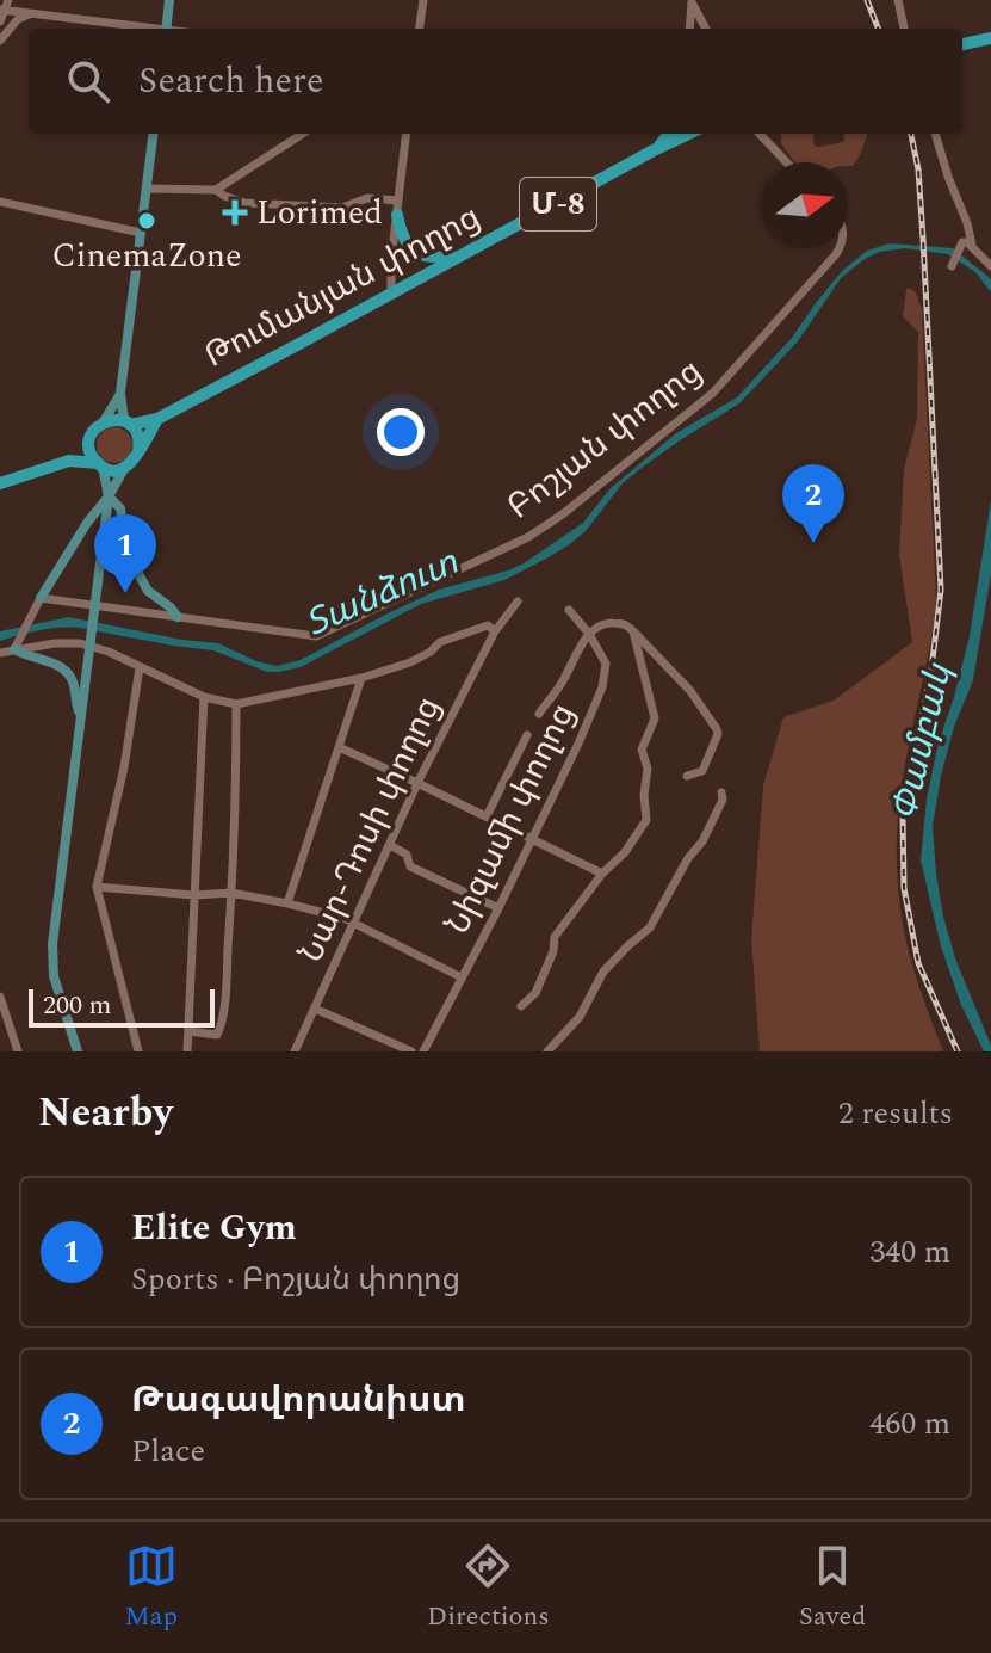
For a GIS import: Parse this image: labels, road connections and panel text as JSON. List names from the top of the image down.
{
  "streets": {
    "highway": ["Մ-8", "Թումանյան փողոց"],
    "street": ["Բոշյան փողոց", "Նիզամի փողոց", "Նար-Դոսի փողոց"]
  },
  "crossings": [
    ["Մ-8", "Թումանյան փողոց"]
  ],
  "water": ["Տանձուտ", "Փամբակ"],
  "places": {
    "health": ["Lorimed"],
    "other": ["CinemaZone"]
  },
  "scale_bar": "200 m",
  "north": "right",
  "page": {
    "search": "Search here",
    "pins": ["2", "1"],
    "scale": "200 m",
    "heading": ["Nearby", "2 results"],
    "list": [
      {
        "mark": "1",
        "name": "Elite Gym",
        "note": "Sports · Բոշյան փողոց",
        "value": "340 m"
      },
      {
        "mark": "2",
        "name": "Թագավորանիստ",
        "note": "Place",
        "value": "460 m"
      }
    ],
    "nav": ["Map", "Directions", "Saved"]
  }
}
